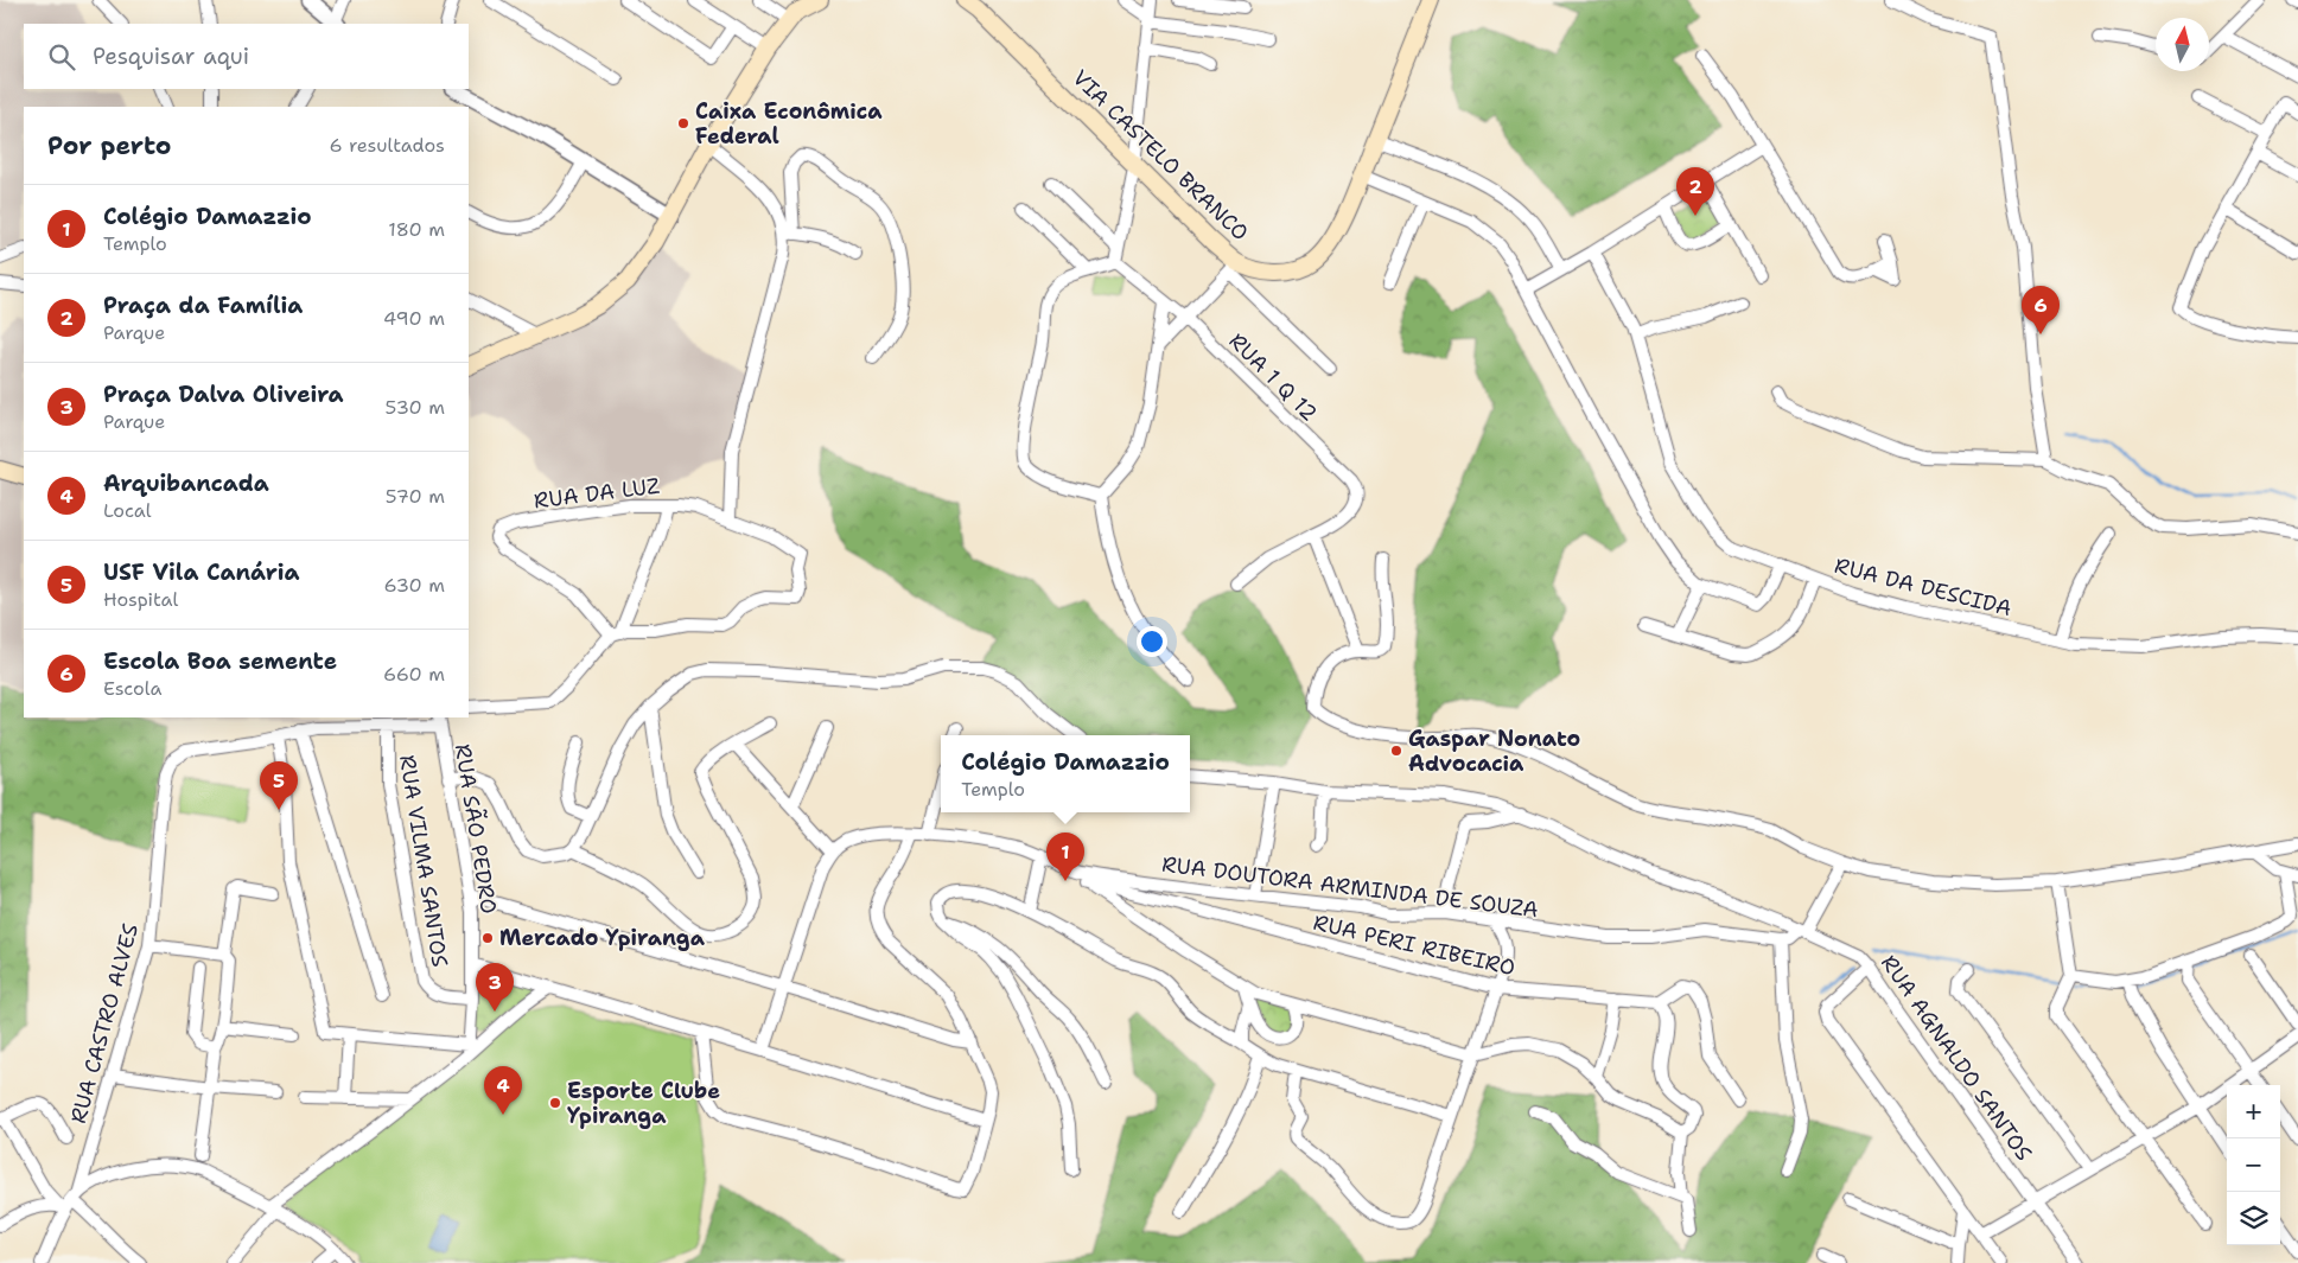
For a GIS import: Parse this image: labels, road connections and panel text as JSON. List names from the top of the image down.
{
  "streets": {
    "main road": ["VIA CASTELO BRANCO"],
    "street": [
      "RUA 1 Q 12",
      "RUA DA LUZ",
      "RUA DA DESCIDA",
      "RUA SÃO PEDRO",
      "RUA VILMA SANTOS",
      "RUA DOUTORA ARMINDA DE SOUZA",
      "RUA PERI RIBEIRO",
      "RUA CASTRO ALVES",
      "RUA AGNALDO SANTOS"
    ]
  },
  "crossings": [
    ["RUA SÃO PEDRO", "RUA VILMA SANTOS"],
    ["RUA SÃO PEDRO", "RUA CASTRO ALVES"],
    ["RUA VILMA SANTOS", "RUA CASTRO ALVES"]
  ],
  "places": [
    "Caixa Econômica Federal",
    "Gaspar Nonato Advocacia",
    "Mercado Ypiranga",
    "Esporte Clube Ypiranga"
  ],
  "north": "top",
  "page": {
    "search": "Pesquisar aqui",
    "heading": ["Por perto", "6 resultados"],
    "pins": [
      "2",
      "6",
      "5",
      "1",
      "3",
      "4"
    ],
    "list": [
      {
        "mark": "1",
        "name": "Colégio Damazzio",
        "note": "Templo",
        "value": "180 m"
      },
      {
        "mark": "2",
        "name": "Praça da Família",
        "note": "Parque",
        "value": "490 m"
      },
      {
        "mark": "3",
        "name": "Praça Dalva Oliveira",
        "note": "Parque",
        "value": "530 m"
      },
      {
        "mark": "4",
        "name": "Arquibancada",
        "note": "Local",
        "value": "570 m"
      },
      {
        "mark": "5",
        "name": "USF Vila Canária",
        "note": "Hospital",
        "value": "630 m"
      },
      {
        "mark": "6",
        "name": "Escola Boa semente",
        "note": "Escola",
        "value": "660 m"
      }
    ],
    "popup": ["Colégio Damazzio", "Templo"],
    "map_buttons": ["+", "−"]
  }
}
